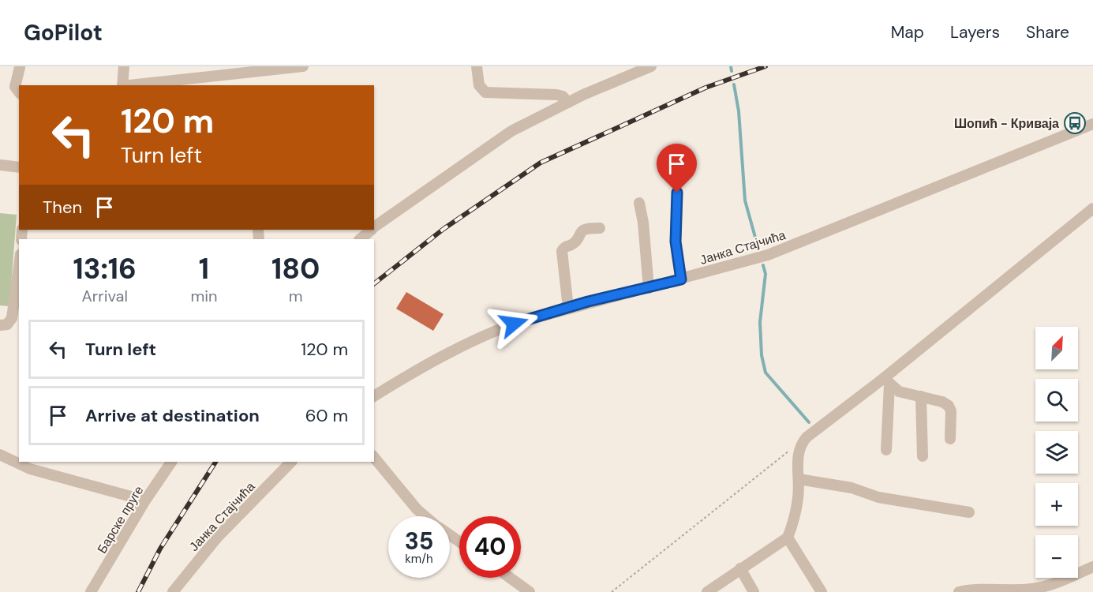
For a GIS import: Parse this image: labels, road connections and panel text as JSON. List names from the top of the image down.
{
  "streets": {
    "street": ["Јанка Стајчића", "Барске пруге"]
  },
  "places": {
    "bus stop": ["Шопић - Криваја"]
  },
  "north": "top right",
  "page": {
    "header": "GoPilot",
    "nav": ["Map", "Layers", "Share"],
    "turn": ["120 m", "Turn left"],
    "then": "Then",
    "eta": [
      "13:16",
      "Arrival",
      "1",
      "min",
      "180",
      "m"
    ],
    "list": [
      {
        "name": "Turn left",
        "value": "120 m"
      },
      {
        "name": "Arrive at destination",
        "value": "60 m"
      }
    ],
    "map_buttons": ["+", "−"],
    "speed": "35 km/h",
    "limit": "40"
  }
}
